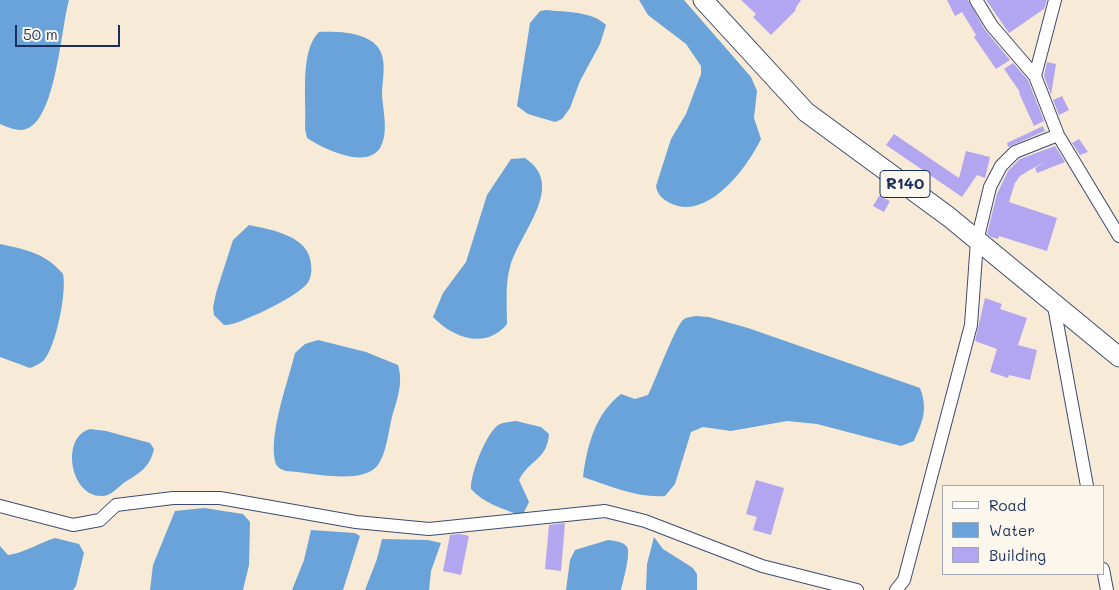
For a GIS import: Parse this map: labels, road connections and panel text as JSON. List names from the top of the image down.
{
  "streets": {
    "main road": ["R140"]
  },
  "legend": ["Road", "Water", "Building"],
  "scale_bar": "50 m"
}
